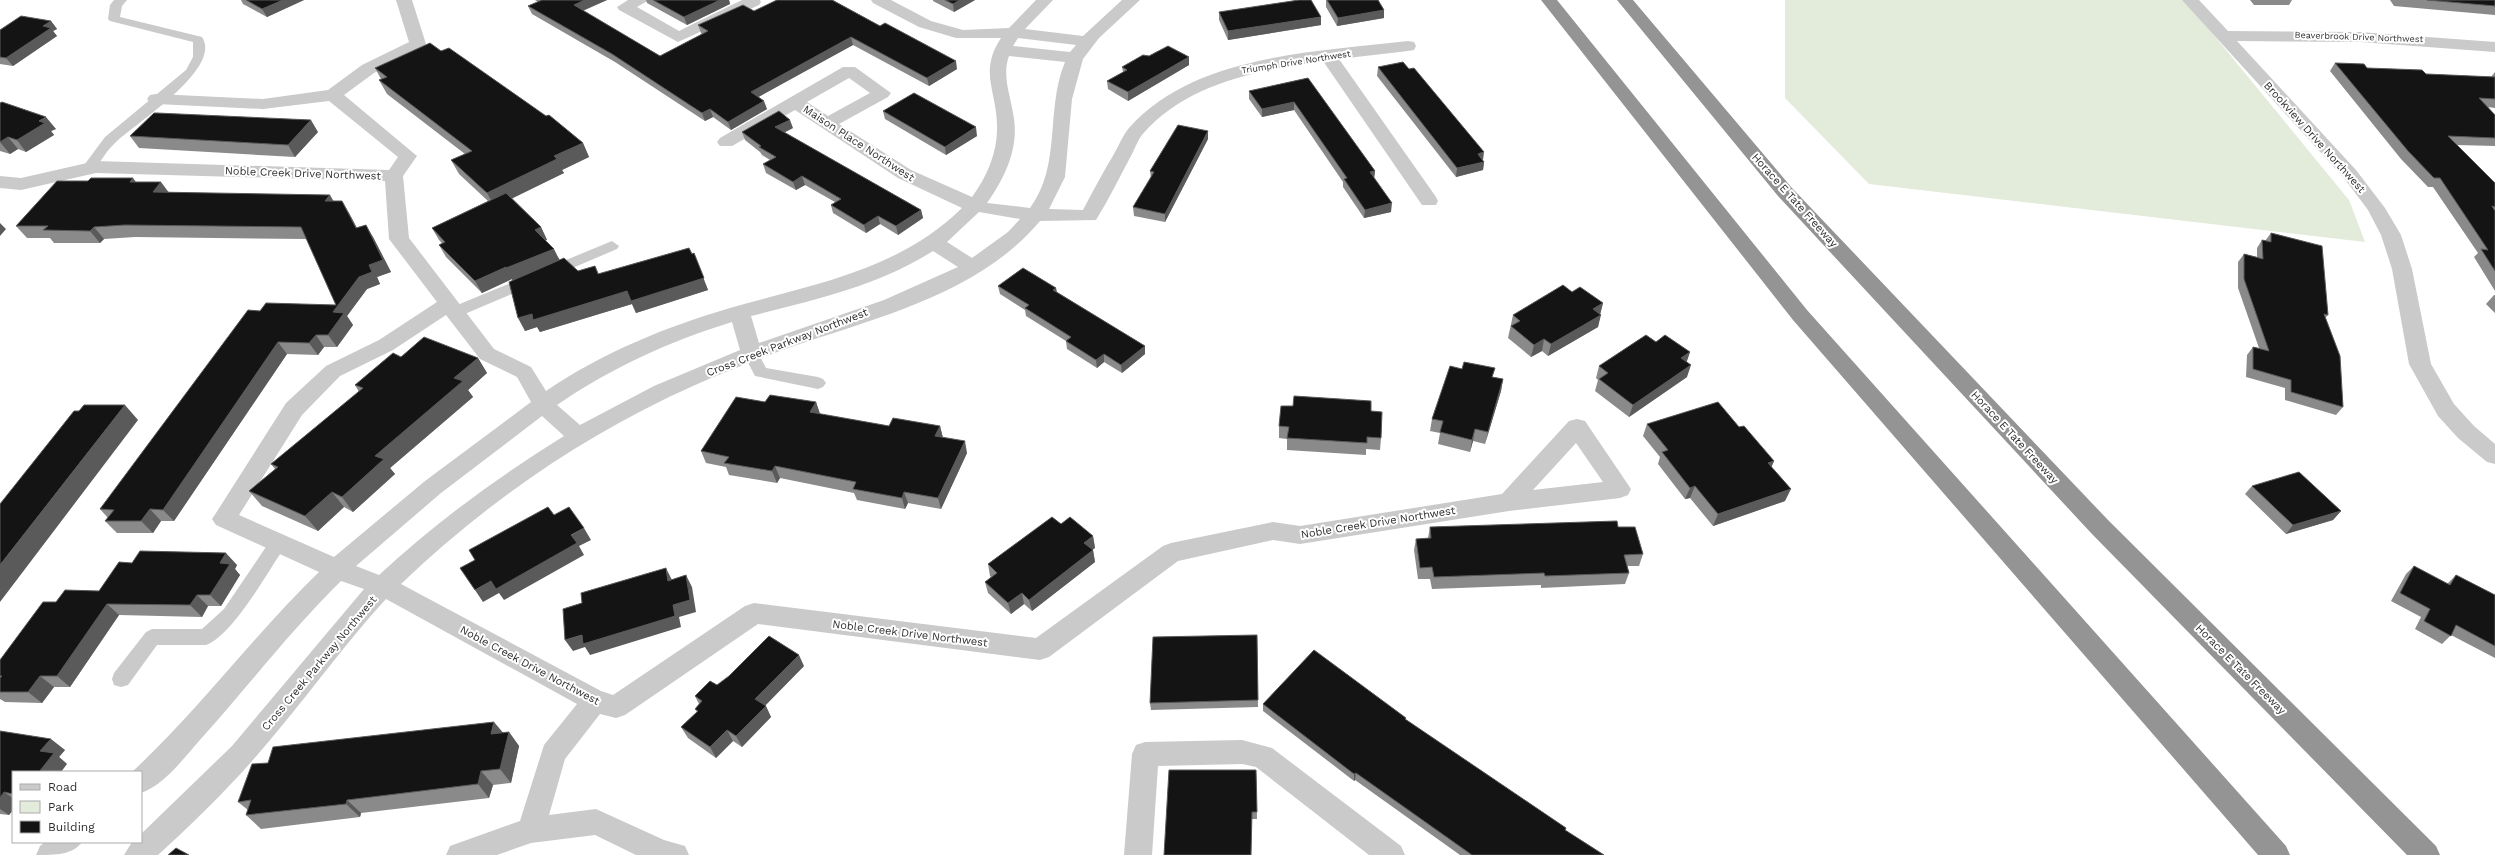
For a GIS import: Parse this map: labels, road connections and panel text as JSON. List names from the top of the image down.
{
  "streets": {
    "highway": ["Horace E Tate Freeway"],
    "street": [
      "Beaverbrook Drive Northwest",
      "Triumph Drive Northwest",
      "Brookview Drive Northwest",
      "Maison Place Northwest",
      "Noble Creek Drive Northwest",
      "Cross Creek Parkway Northwest"
    ]
  },
  "crossings": [
    ["Beaverbrook Drive Northwest", "Brookview Drive Northwest"],
    ["Triumph Drive Northwest", "Maison Place Northwest"],
    ["Triumph Drive Northwest", "Cross Creek Parkway Northwest"],
    ["Maison Place Northwest", "Cross Creek Parkway Northwest"],
    ["Noble Creek Drive Northwest", "Cross Creek Parkway Northwest"]
  ],
  "legend": ["Road", "Park", "Building"]
}
